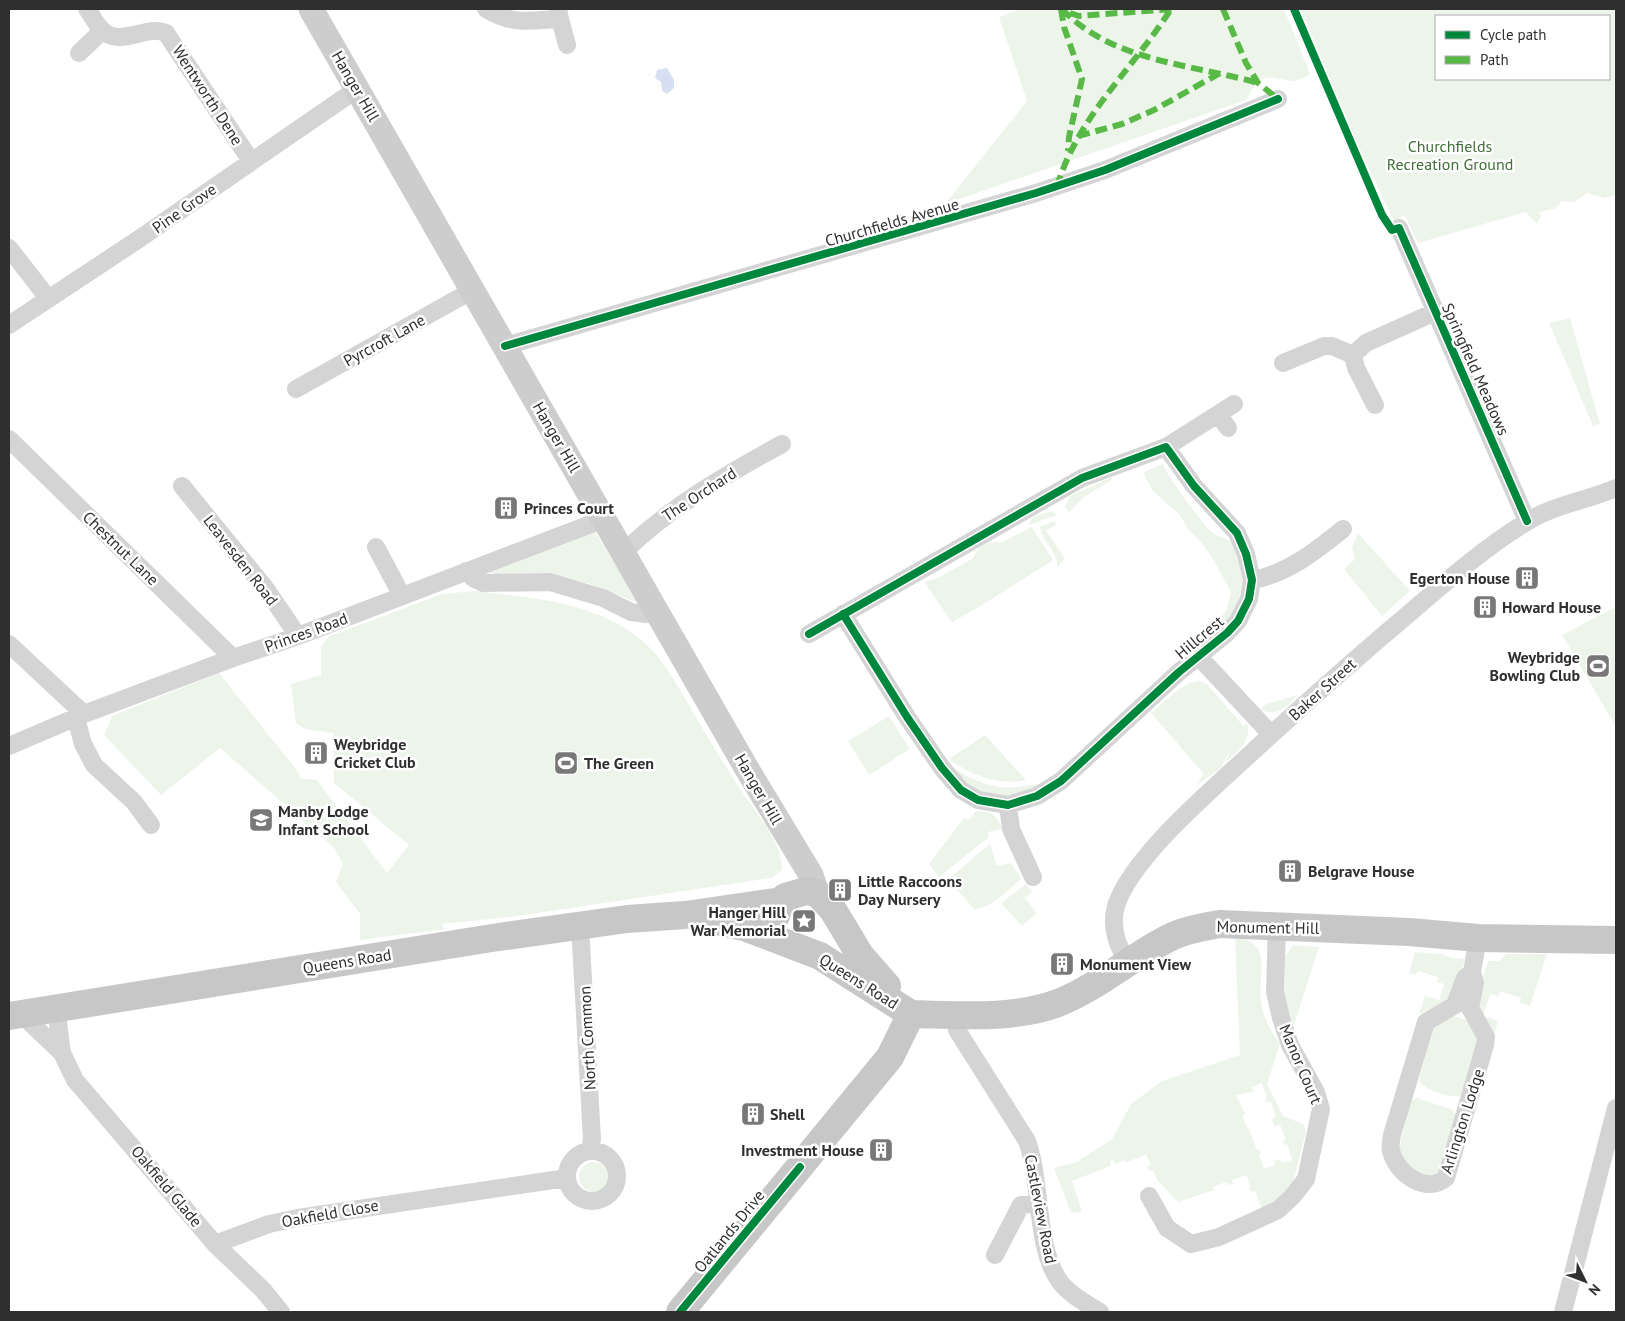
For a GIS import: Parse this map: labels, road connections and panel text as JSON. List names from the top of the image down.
{
  "streets": {
    "main road": [
      "Hanger Hill",
      "Monument Hill",
      "Queens Road",
      "Oatlands Drive"
    ],
    "street": [
      "Wentworth Dene",
      "Pine Grove",
      "Churchfields Avenue",
      "Pyrcroft Lane",
      "Springfield Meadows",
      "The Orchard",
      "Chestnut Lane",
      "Leavesden Road",
      "Princes Road",
      "Hillcrest",
      "Baker Street",
      "North Common",
      "Manor Court",
      "Arlington Lodge",
      "Oakfield Glade",
      "Castleview Road",
      "Oakfield Close"
    ]
  },
  "crossings": [
    ["Hanger Hill", "Pine Grove"],
    ["Hanger Hill", "Churchfields Avenue"],
    ["Hanger Hill", "Pyrcroft Lane"],
    ["Hanger Hill", "The Orchard"],
    ["Hanger Hill", "Princes Road"],
    ["Hanger Hill", "Monument Hill"],
    ["Hanger Hill", "Queens Road"],
    ["Hanger Hill", "Oatlands Drive"],
    ["Wentworth Dene", "Pine Grove"],
    ["Springfield Meadows", "Baker Street"],
    ["Chestnut Lane", "Princes Road"],
    ["Leavesden Road", "Princes Road"],
    ["Hillcrest", "Baker Street"],
    ["Baker Street", "Monument Hill"],
    ["Monument Hill", "Queens Road"],
    ["Monument Hill", "Manor Court"],
    ["Monument Hill", "Arlington Lodge"],
    ["Monument Hill", "Castleview Road"],
    ["Monument Hill", "Oatlands Drive"],
    ["Queens Road", "North Common"],
    ["Queens Road", "Oakfield Glade"],
    ["Queens Road", "Oatlands Drive"],
    ["North Common", "Oakfield Close"],
    ["Oakfield Glade", "Oakfield Close"]
  ],
  "parks": ["Churchfields Recreation Ground"],
  "places": {
    "building": [
      "Princes Court",
      "Egerton House",
      "Howard House",
      "Weybridge Cricket Club",
      "Belgrave House",
      "Little Raccoons Day Nursery",
      "Monument View",
      "Shell",
      "Investment House"
    ],
    "sports": ["Weybridge Bowling Club", "The Green"],
    "school or university": ["Manby Lodge Infant School"],
    "place": ["Hanger Hill War Memorial"]
  },
  "legend": ["Cycle path", "Path"],
  "north": "bottom right"
}
